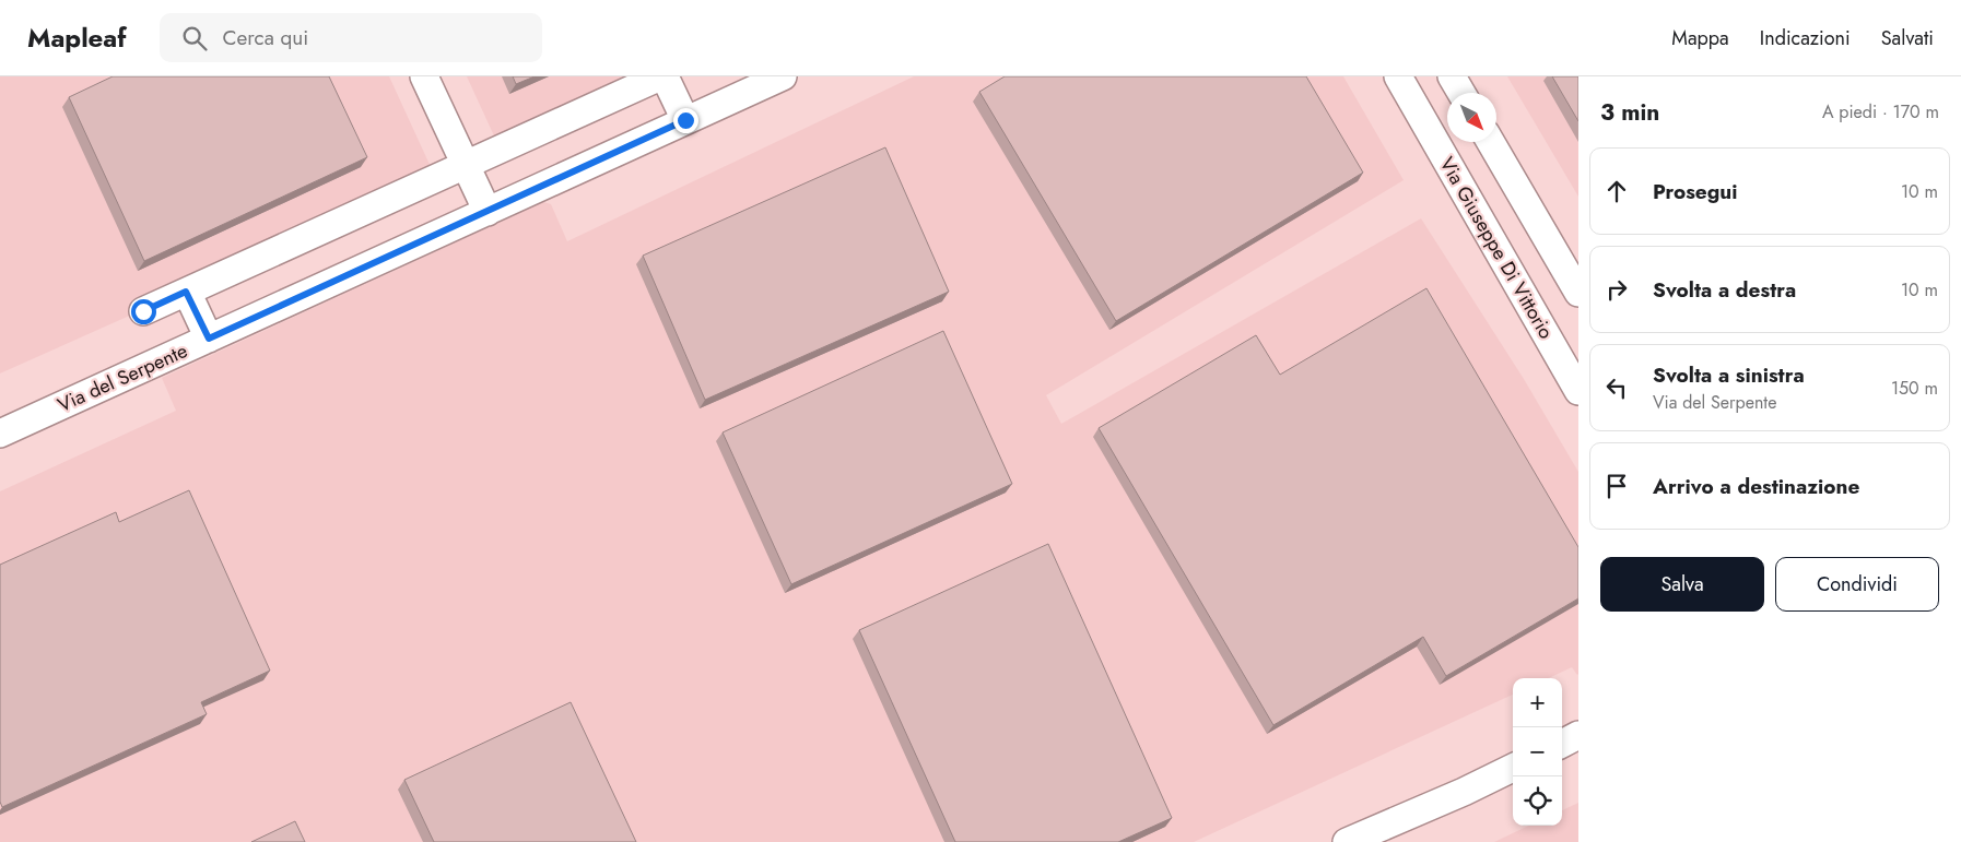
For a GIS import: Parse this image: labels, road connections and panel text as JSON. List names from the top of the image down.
{
  "streets": {
    "street": ["Via Giuseppe Di Vittorio", "Via del Serpente"]
  },
  "north": "bottom right",
  "page": {
    "header": "Mapleaf",
    "search": "Cerca qui",
    "nav": ["Mappa", "Indicazioni", "Salvati"],
    "heading": ["3 min", "A piedi · 170 m"],
    "list": [
      ["Prosegui", "10 m"],
      ["Svolta a destra", "10 m"],
      ["Svolta a sinistra", "Via del Serpente", "150 m"],
      "Arrivo a destinazione"
    ],
    "buttons": ["Salva", "Condividi"],
    "map_buttons": ["+", "−"]
  }
}
